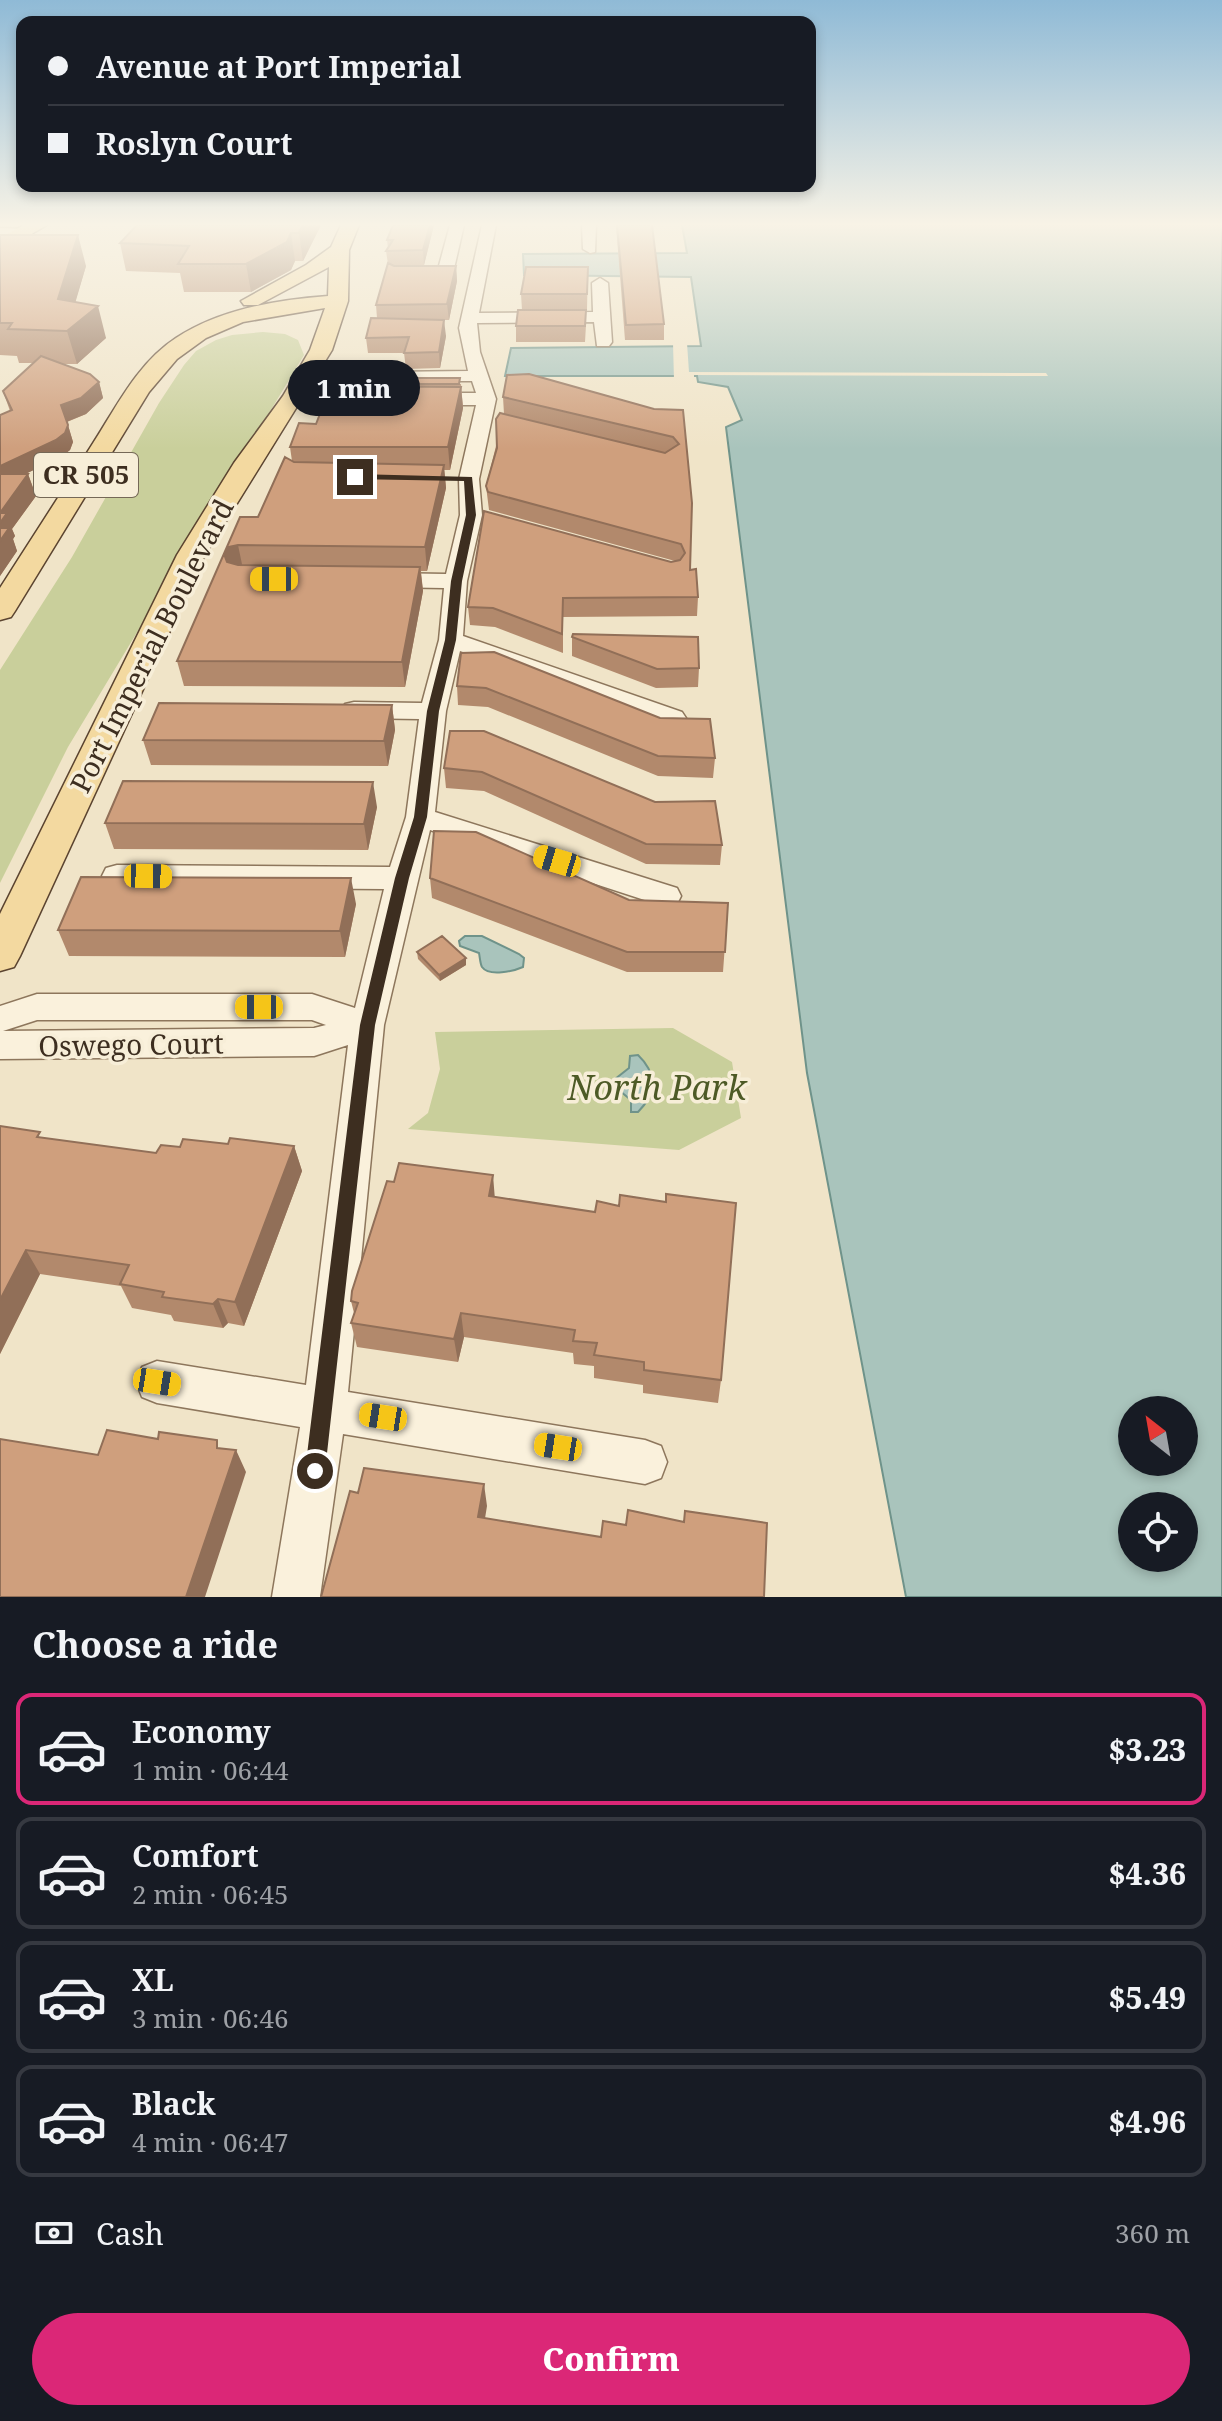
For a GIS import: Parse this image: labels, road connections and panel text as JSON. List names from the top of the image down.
{
  "streets": {
    "main road": ["CR 505", "Port Imperial Boulevard"],
    "street": ["Oswego Court"]
  },
  "crossings": [
    ["CR 505", "Port Imperial Boulevard"]
  ],
  "parks": ["North Park"],
  "north": "top left",
  "page": {
    "banner": ["Avenue at Port Imperial", "Roslyn Court"],
    "bubble": "1 min",
    "heading": "Choose a ride",
    "list": [
      {
        "name": "Economy",
        "note": "1 min · 06:44",
        "value": "$3.23"
      },
      {
        "name": "Comfort",
        "note": "2 min · 06:45",
        "value": "$4.36"
      },
      {
        "name": "XL",
        "note": "3 min · 06:46",
        "value": "$5.49"
      },
      {
        "name": "Black",
        "note": "4 min · 06:47",
        "value": "$4.96"
      }
    ],
    "pay": ["Cash", "360 m"],
    "buttons": "Confirm"
  }
}
